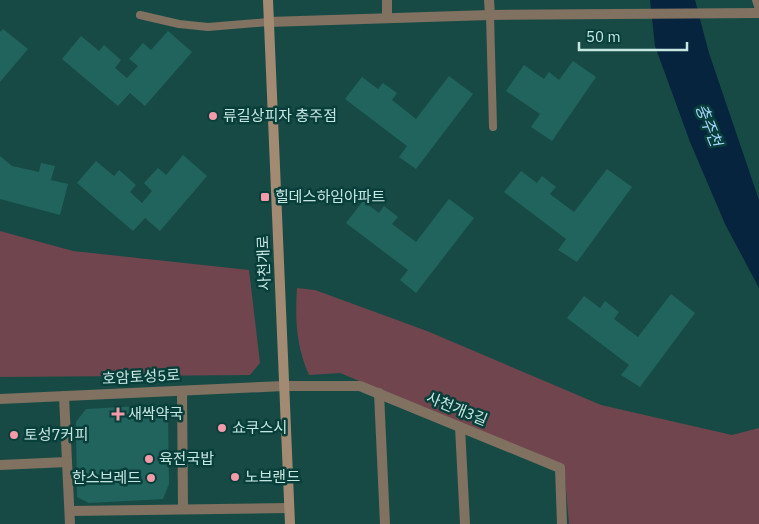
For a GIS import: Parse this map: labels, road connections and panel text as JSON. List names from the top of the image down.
{
  "streets": {
    "street": ["사천개로", "호암토성5로", "사천개3길"]
  },
  "crossings": [
    ["사천개로", "호암토성5로"],
    ["사천개로", "사천개3길"],
    ["호암토성5로", "사천개3길"]
  ],
  "water": ["충주천"],
  "places": {
    "other": [
      "류길상피자 충주점",
      "쇼쿠스시",
      "토성7커피",
      "육전국밥",
      "노브랜드",
      "한스브레드"
    ],
    "transit": ["힐데스하임아파트"],
    "health": ["새싹약국"]
  },
  "scale_bar": "50 m"
}
